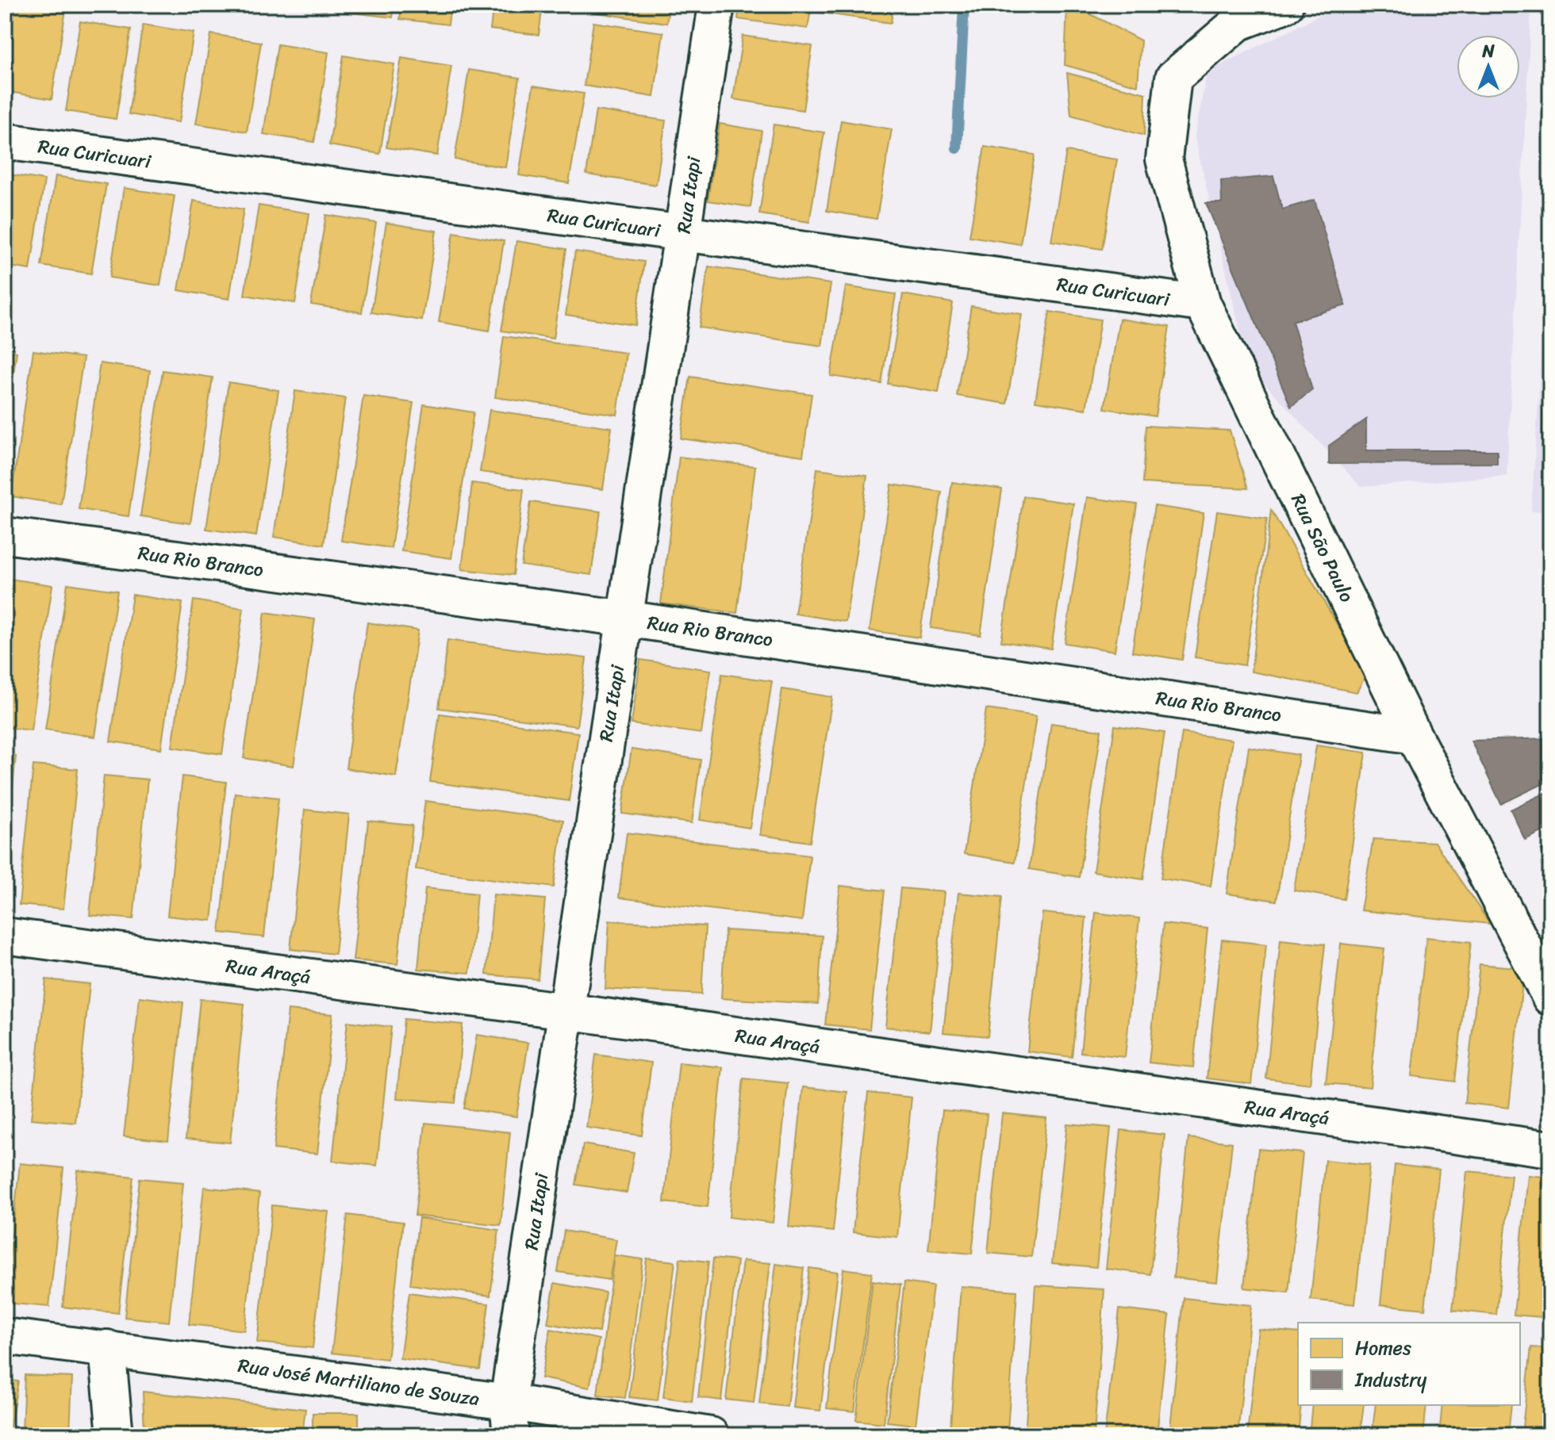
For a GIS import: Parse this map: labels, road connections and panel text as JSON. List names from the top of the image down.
{
  "streets": {
    "street": [
      "Rua Curicuari",
      "Rua Itapi",
      "Rua São Paulo",
      "Rua Rio Branco",
      "Rua Araçá",
      "Rua José Martiliano de Souza"
    ]
  },
  "crossings": [
    ["Rua Curicuari", "Rua Itapi"],
    ["Rua Curicuari", "Rua São Paulo"],
    ["Rua Itapi", "Rua Rio Branco"],
    ["Rua Itapi", "Rua Araçá"],
    ["Rua Itapi", "Rua José Martiliano de Souza"],
    ["Rua São Paulo", "Rua Rio Branco"]
  ],
  "legend": ["Homes", "Industry"],
  "north": "top"
}
